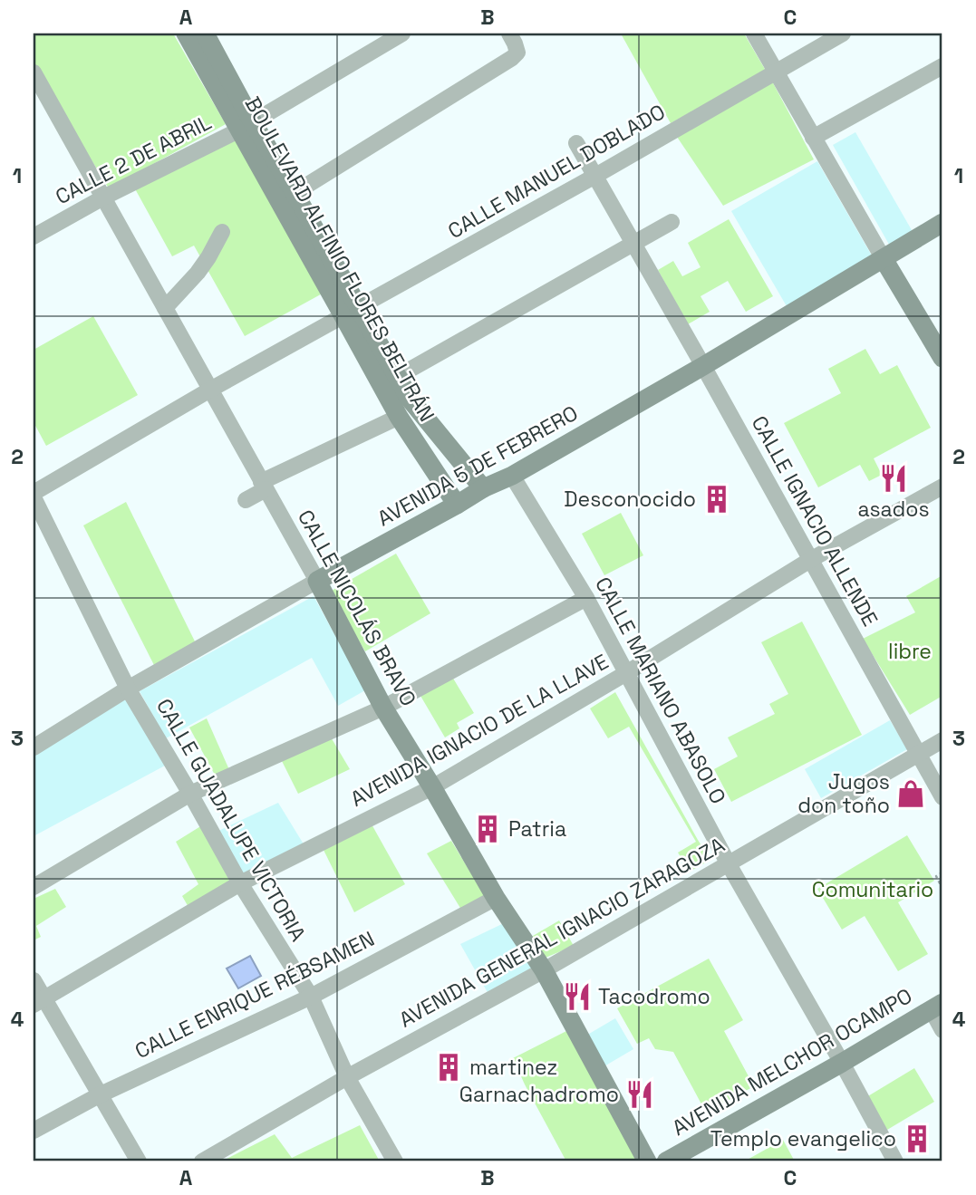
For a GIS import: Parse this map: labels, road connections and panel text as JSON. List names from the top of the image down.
{
  "streets": {
    "street": [
      "CALLE 2 DE ABRIL",
      "CALLE MANUEL DOBLADO",
      "BOULEVARD ALFINIO FLORES BELTRÁN",
      "AVENIDA 5 DE FEBRERO",
      "CALLE IGNACIO ALLENDE",
      "CALLE NICOLÁS BRAVO",
      "CALLE MARIANO ABASOLO",
      "AVENIDA IGNACIO DE LA LLAVE",
      "CALLE GUADALUPE VICTORIA",
      "AVENIDA GENERAL IGNACIO ZARAGOZA",
      "CALLE ENRIQUE RÉBSAMEN",
      "AVENIDA MELCHOR OCAMPO"
    ]
  },
  "crossings": [
    ["CALLE 2 DE ABRIL", "BOULEVARD ALFINIO FLORES BELTRÁN"],
    ["CALLE 2 DE ABRIL", "CALLE NICOLÁS BRAVO"],
    ["CALLE MANUEL DOBLADO", "BOULEVARD ALFINIO FLORES BELTRÁN"],
    ["CALLE MANUEL DOBLADO", "CALLE IGNACIO ALLENDE"],
    ["CALLE MANUEL DOBLADO", "CALLE NICOLÁS BRAVO"],
    ["CALLE MANUEL DOBLADO", "CALLE GUADALUPE VICTORIA"],
    ["BOULEVARD ALFINIO FLORES BELTRÁN", "AVENIDA 5 DE FEBRERO"],
    ["AVENIDA 5 DE FEBRERO", "CALLE IGNACIO ALLENDE"],
    ["AVENIDA 5 DE FEBRERO", "CALLE NICOLÁS BRAVO"],
    ["AVENIDA 5 DE FEBRERO", "CALLE MARIANO ABASOLO"],
    ["AVENIDA 5 DE FEBRERO", "CALLE GUADALUPE VICTORIA"],
    ["CALLE IGNACIO ALLENDE", "AVENIDA IGNACIO DE LA LLAVE"],
    ["CALLE IGNACIO ALLENDE", "AVENIDA GENERAL IGNACIO ZARAGOZA"],
    ["CALLE NICOLÁS BRAVO", "AVENIDA IGNACIO DE LA LLAVE"],
    ["CALLE NICOLÁS BRAVO", "AVENIDA GENERAL IGNACIO ZARAGOZA"],
    ["CALLE NICOLÁS BRAVO", "CALLE ENRIQUE RÉBSAMEN"],
    ["CALLE MARIANO ABASOLO", "AVENIDA IGNACIO DE LA LLAVE"],
    ["CALLE MARIANO ABASOLO", "AVENIDA GENERAL IGNACIO ZARAGOZA"],
    ["CALLE MARIANO ABASOLO", "AVENIDA MELCHOR OCAMPO"],
    ["AVENIDA IGNACIO DE LA LLAVE", "CALLE GUADALUPE VICTORIA"],
    ["CALLE GUADALUPE VICTORIA", "AVENIDA GENERAL IGNACIO ZARAGOZA"],
    ["CALLE GUADALUPE VICTORIA", "CALLE ENRIQUE RÉBSAMEN"]
  ],
  "parks": ["libre", "Comunitario"],
  "places": {
    "restaurant": ["asados", "Tacodromo", "Garnachadromo"],
    "building": [
      "Desconocido",
      "Patria",
      "martinez",
      "Templo evangelico"
    ],
    "shop": ["Jugos don toño"]
  },
  "grid": {
    "columns": ["A", "B", "C"],
    "rows": [
      "1",
      "2",
      "3",
      "4"
    ]
  }
}
